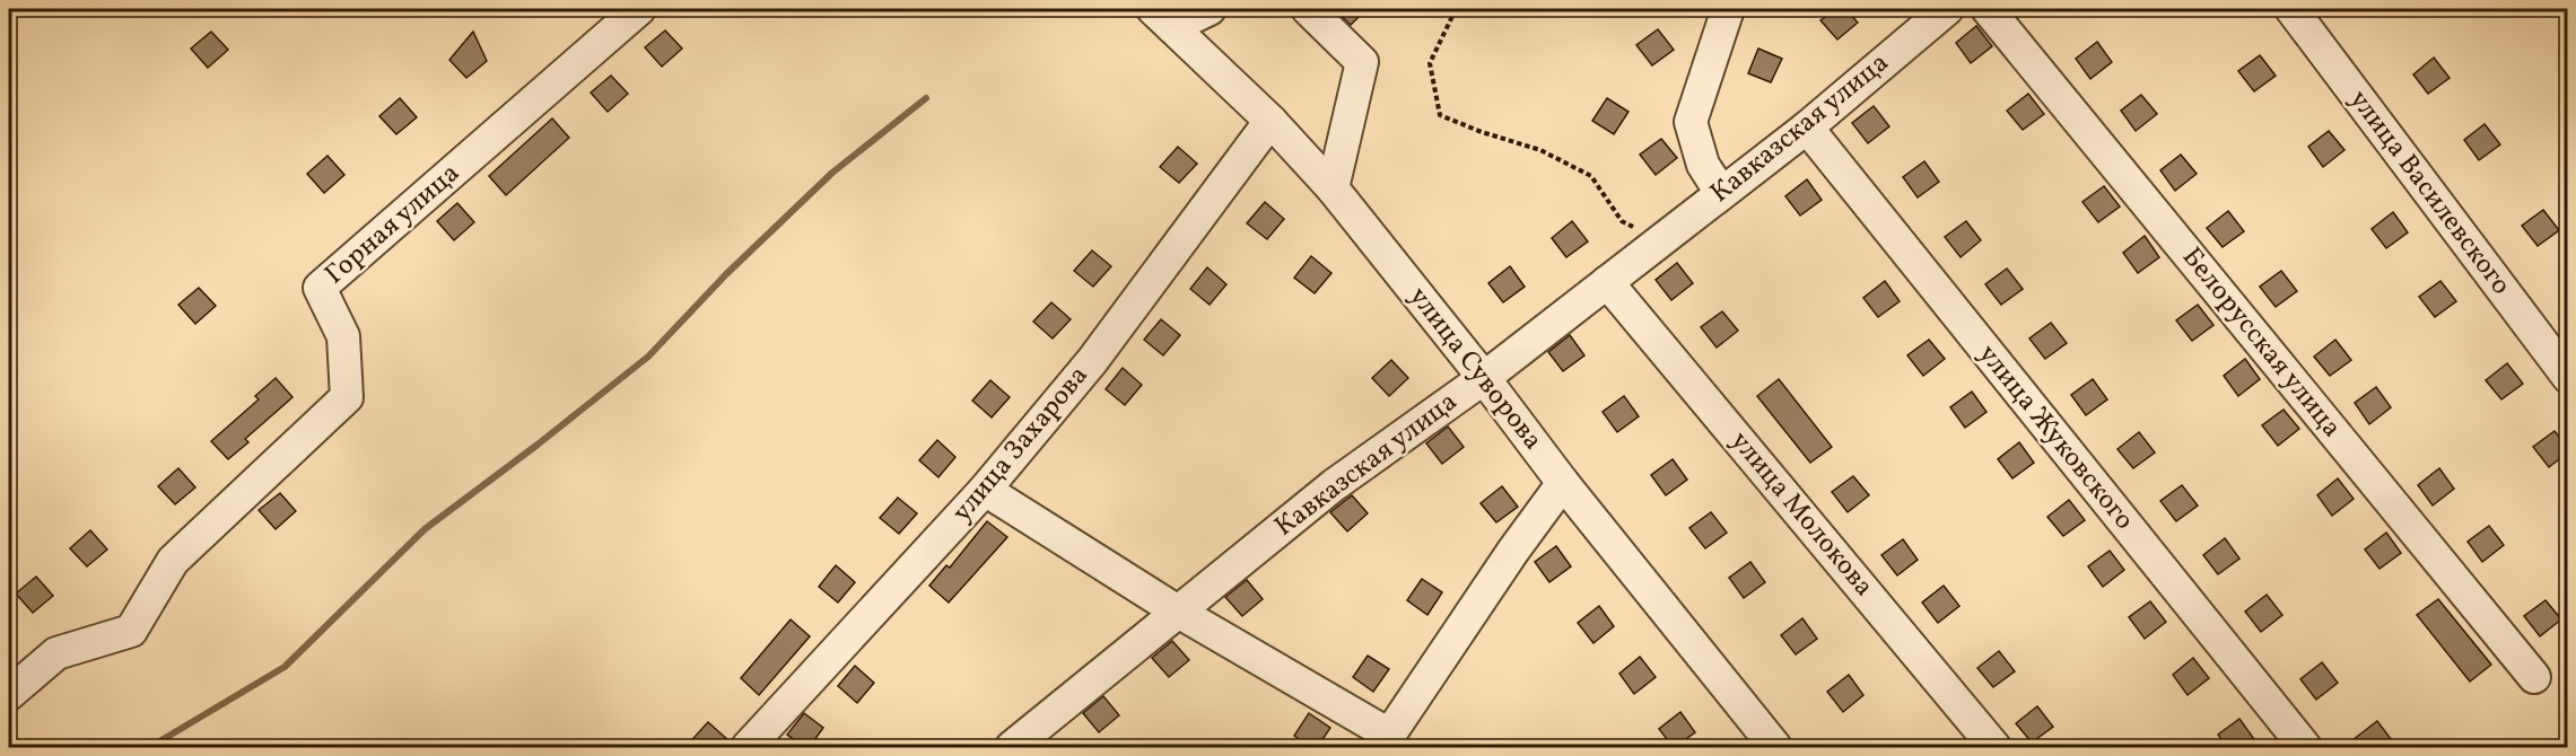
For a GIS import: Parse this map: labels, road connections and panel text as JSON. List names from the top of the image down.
{
  "streets": {
    "street": [
      "Кавказская улица",
      "улица Василевского",
      "Горная улица",
      "Белорусская улица",
      "улица Суворова",
      "улица Жуковского",
      "улица Захарова",
      "улица Молокова"
    ]
  },
  "crossings": [
    ["Кавказская улица", "улица Суворова"],
    ["Кавказская улица", "улица Жуковского"],
    ["Кавказская улица", "улица Молокова"],
    ["улица Суворова", "улица Захарова"]
  ]
}
